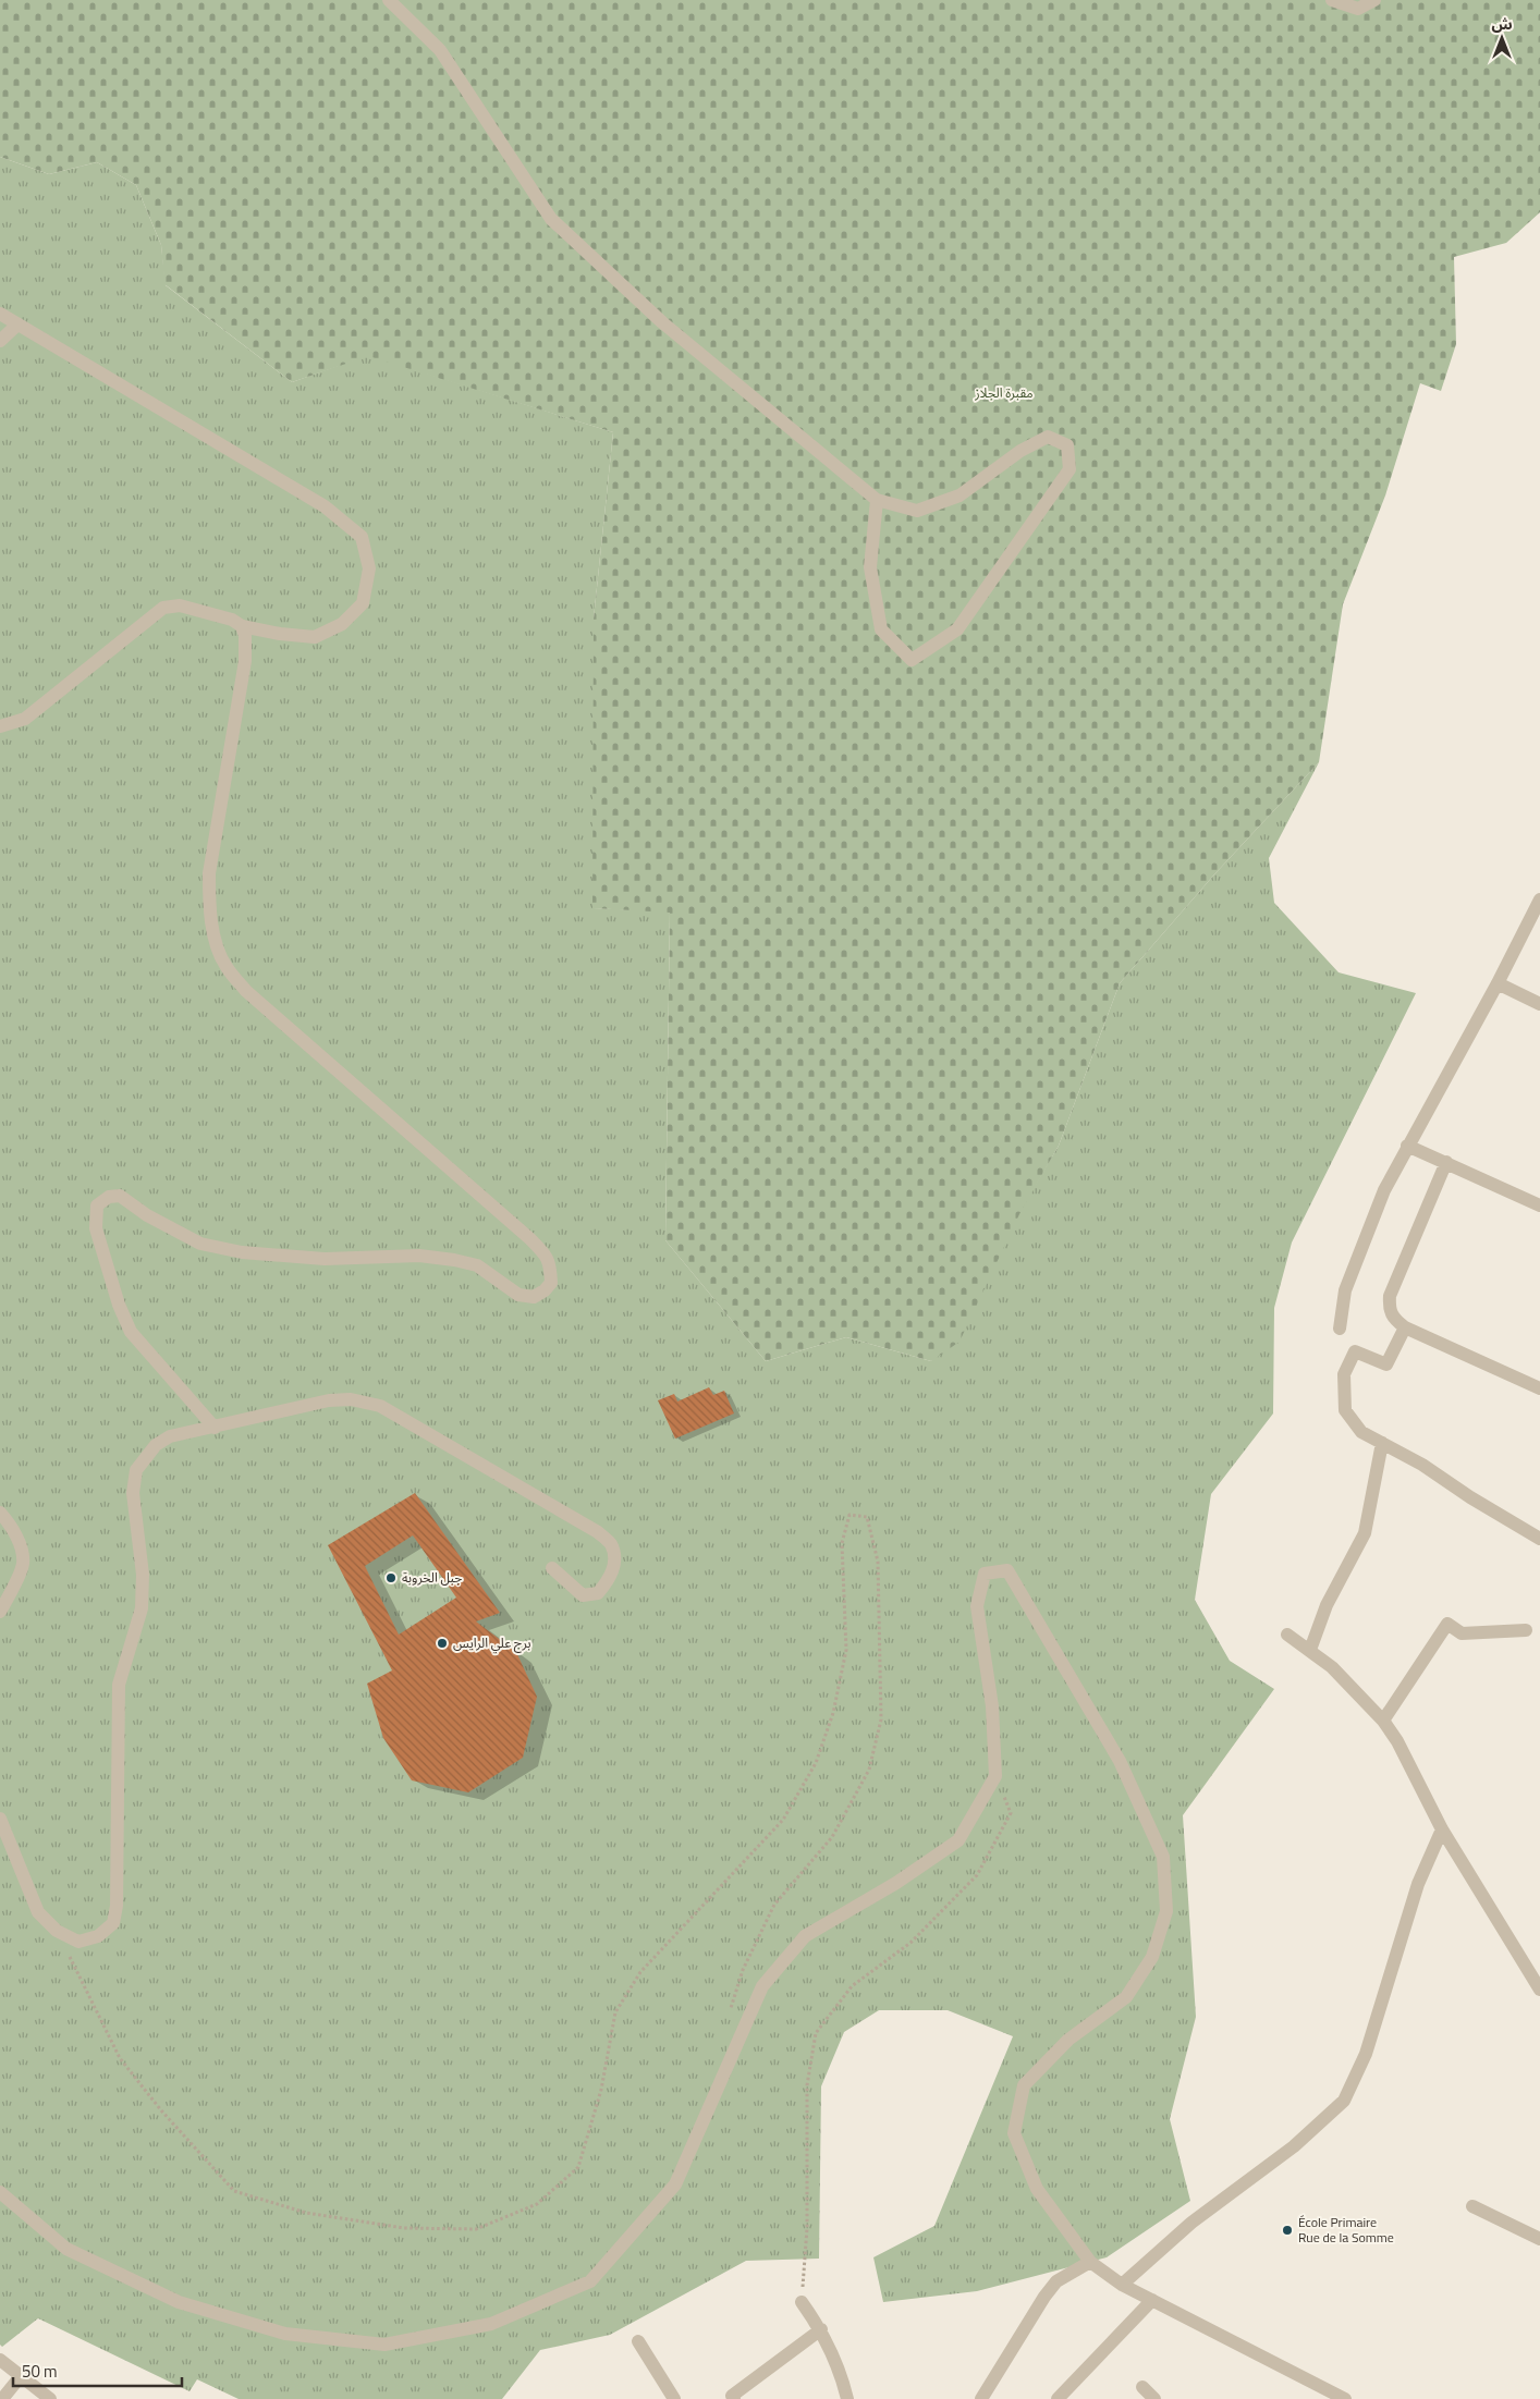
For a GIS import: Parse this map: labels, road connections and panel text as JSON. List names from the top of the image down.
{
  "parks": ["مقبرة الجلاز"],
  "places": ["جبل الخروبة", "برج علي الرايس", "École Primaire Rue de la Somme"],
  "scale_bar": "50 m",
  "north": "top"
}
